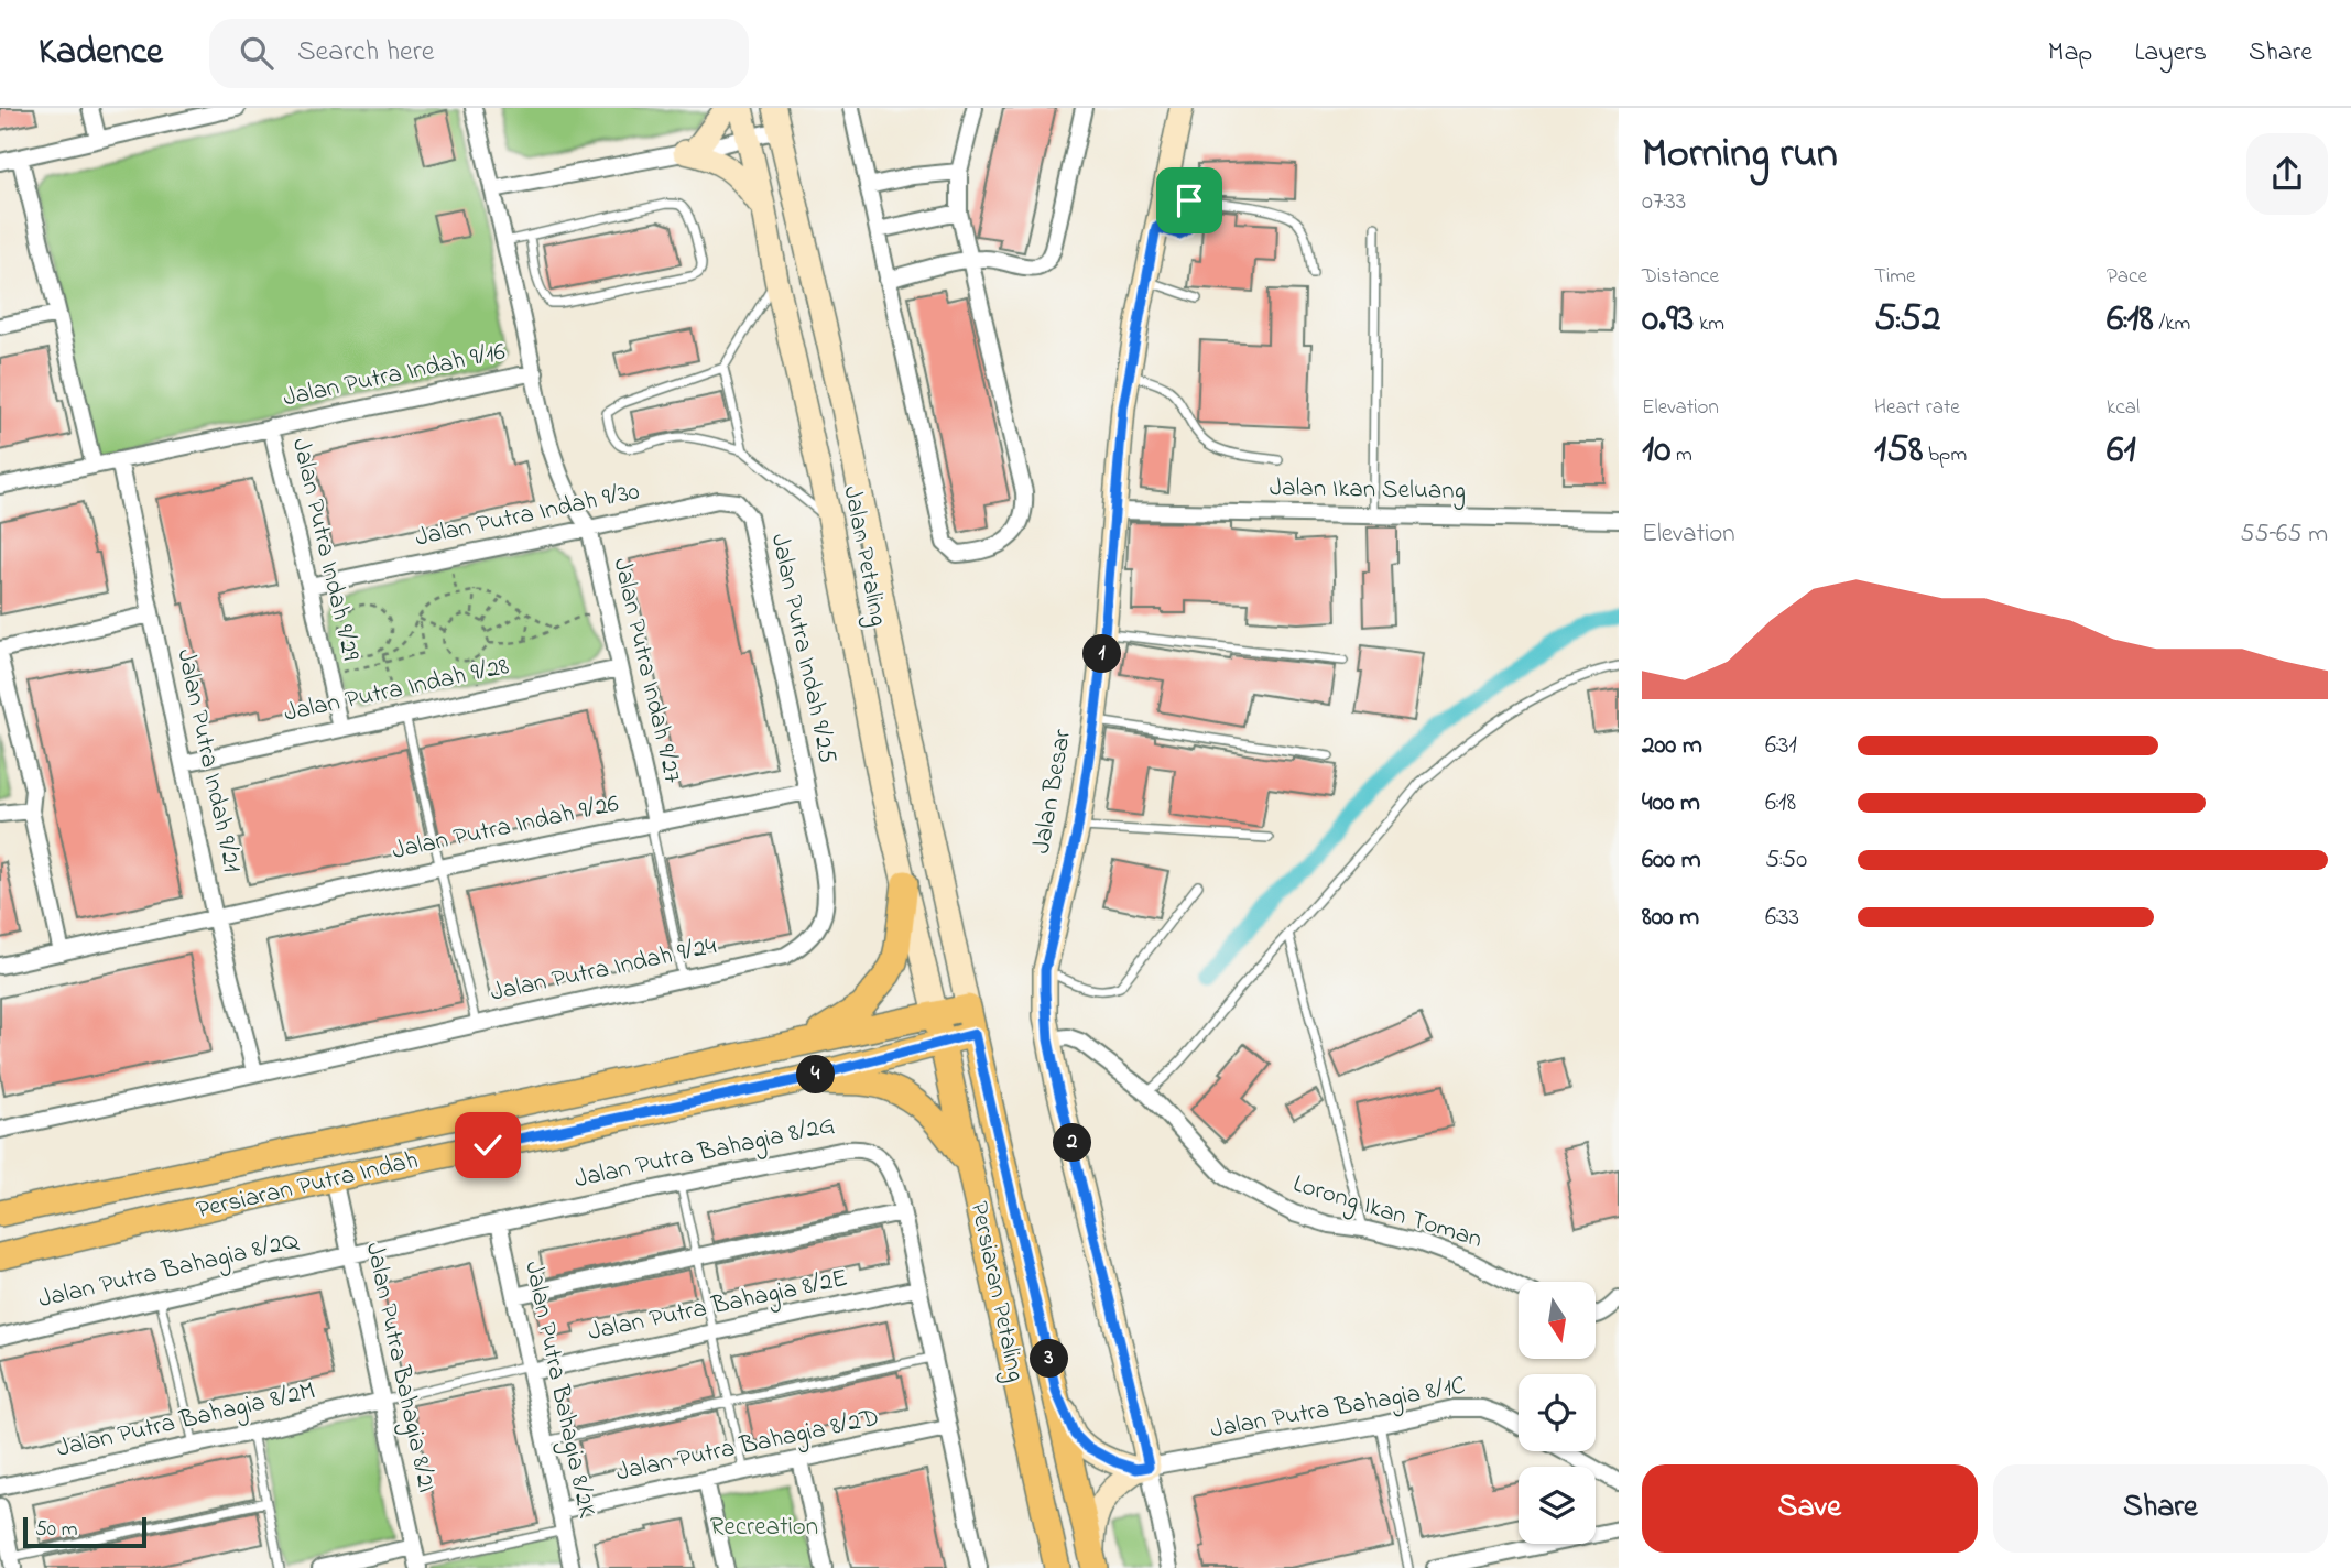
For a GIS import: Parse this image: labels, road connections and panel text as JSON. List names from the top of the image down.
{
  "streets": {
    "main road": [
      "Jalan Petaling",
      "Jalan Besar",
      "Persiaran Putra Indah",
      "Persiaran Petaling"
    ],
    "street": [
      "Jalan Putra Indah 9/16",
      "Jalan Ikan Seluang",
      "Jalan Putra Indah 9/30",
      "Jalan Putra Indah 9/29",
      "Jalan Putra Indah 9/25",
      "Jalan Putra Indah 9/27",
      "Jalan Putra Indah 9/28",
      "Jalan Putra Indah 9/21",
      "Jalan Putra Indah 9/26",
      "Jalan Putra Indah 9/24",
      "Jalan Putra Bahagia 8/2G",
      "Lorong Ikan Toman",
      "Jalan Putra Bahagia 8/2Q",
      "Jalan Putra Bahagia 8/2E",
      "Jalan Putra Bahagia 8/2I",
      "Jalan Putra Bahagia 8/2K",
      "Jalan Putra Bahagia 8/1C",
      "Jalan Putra Bahagia 8/2M",
      "Jalan Putra Bahagia 8/2D"
    ]
  },
  "crossings": [
    ["Jalan Putra Indah 9/16", "Jalan Putra Indah 9/29"],
    ["Jalan Putra Indah 9/16", "Jalan Putra Indah 9/21"],
    ["Jalan Ikan Seluang", "Jalan Besar"],
    ["Jalan Putra Indah 9/30", "Jalan Putra Indah 9/29"],
    ["Jalan Putra Indah 9/30", "Jalan Putra Indah 9/25"],
    ["Jalan Putra Indah 9/30", "Jalan Putra Indah 9/27"],
    ["Jalan Putra Indah 9/29", "Jalan Putra Indah 9/28"],
    ["Jalan Petaling", "Persiaran Putra Indah"],
    ["Jalan Petaling", "Persiaran Petaling"],
    ["Jalan Putra Indah 9/25", "Jalan Putra Indah 9/26"],
    ["Jalan Putra Indah 9/25", "Jalan Putra Indah 9/24"],
    ["Jalan Putra Indah 9/27", "Jalan Putra Indah 9/28"],
    ["Jalan Putra Indah 9/27", "Jalan Putra Indah 9/26"],
    ["Jalan Putra Indah 9/28", "Jalan Putra Indah 9/21"],
    ["Jalan Putra Indah 9/21", "Jalan Putra Indah 9/26"],
    ["Jalan Putra Indah 9/21", "Jalan Putra Indah 9/24"],
    ["Jalan Besar", "Lorong Ikan Toman"],
    ["Jalan Besar", "Jalan Putra Bahagia 8/1C"],
    ["Jalan Putra Indah 9/26", "Jalan Putra Indah 9/24"],
    ["Jalan Putra Bahagia 8/2G", "Jalan Putra Bahagia 8/2Q"],
    ["Jalan Putra Bahagia 8/2G", "Jalan Putra Bahagia 8/2E"],
    ["Jalan Putra Bahagia 8/2G", "Jalan Putra Bahagia 8/2I"],
    ["Jalan Putra Bahagia 8/2G", "Jalan Putra Bahagia 8/2K"],
    ["Jalan Putra Bahagia 8/2G", "Jalan Putra Bahagia 8/2D"],
    ["Persiaran Putra Indah", "Persiaran Petaling"],
    ["Persiaran Putra Indah", "Jalan Putra Bahagia 8/2I"],
    ["Jalan Putra Bahagia 8/2Q", "Jalan Putra Bahagia 8/2I"],
    ["Jalan Putra Bahagia 8/2E", "Jalan Putra Bahagia 8/2K"],
    ["Jalan Putra Bahagia 8/2I", "Jalan Putra Bahagia 8/2M"],
    ["Jalan Putra Bahagia 8/2K", "Jalan Putra Bahagia 8/2D"]
  ],
  "parks": ["Recreation"],
  "scale_bar": "50 m",
  "north": "bottom",
  "page": {
    "header": "Kadence",
    "search": "Search here",
    "nav": ["Map", "Layers", "Share"],
    "heading": ["Morning run", "07:33"],
    "stats": [
      ["Distance", "0.93 km"],
      ["Time", "5:52"],
      ["Pace", "6:18 /km"],
      ["Elevation", "10 m"],
      ["Heart rate", "158 bpm"],
      ["kcal", "61"]
    ],
    "chart": ["Elevation", "55–65 m"],
    "pins": [
      "1",
      "4",
      "2",
      "3"
    ],
    "list": [
      {
        "name": "200 m",
        "note": "6:31"
      },
      {
        "name": "400 m",
        "note": "6:18"
      },
      {
        "name": "600 m",
        "note": "5:50"
      },
      {
        "name": "800 m",
        "note": "6:33"
      }
    ],
    "buttons": ["Save", "Share"],
    "scale": "50 m"
  }
}
